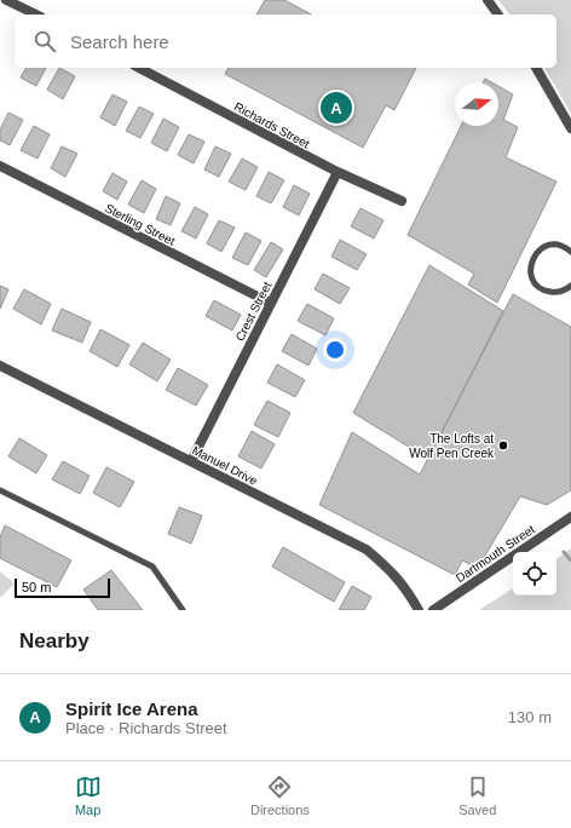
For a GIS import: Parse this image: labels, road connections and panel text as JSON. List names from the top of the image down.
{
  "streets": {
    "street": [
      "Richards Street",
      "Sterling Street",
      "Crest Street",
      "Manuel Drive",
      "Dartmouth Street"
    ]
  },
  "crossings": [
    ["Richards Street", "Crest Street"],
    ["Sterling Street", "Crest Street"],
    ["Crest Street", "Manuel Drive"]
  ],
  "places": ["The Lofts at Wolf Pen Creek"],
  "scale_bar": "50 m",
  "north": "right",
  "page": {
    "search": "Search here",
    "pins": "A",
    "scale": "50 m",
    "heading": "Nearby",
    "list": [
      {
        "mark": "A",
        "name": "Spirit Ice Arena",
        "note": "Place · Richards Street",
        "value": "130 m"
      }
    ],
    "nav": ["Map", "Directions", "Saved"]
  }
}
